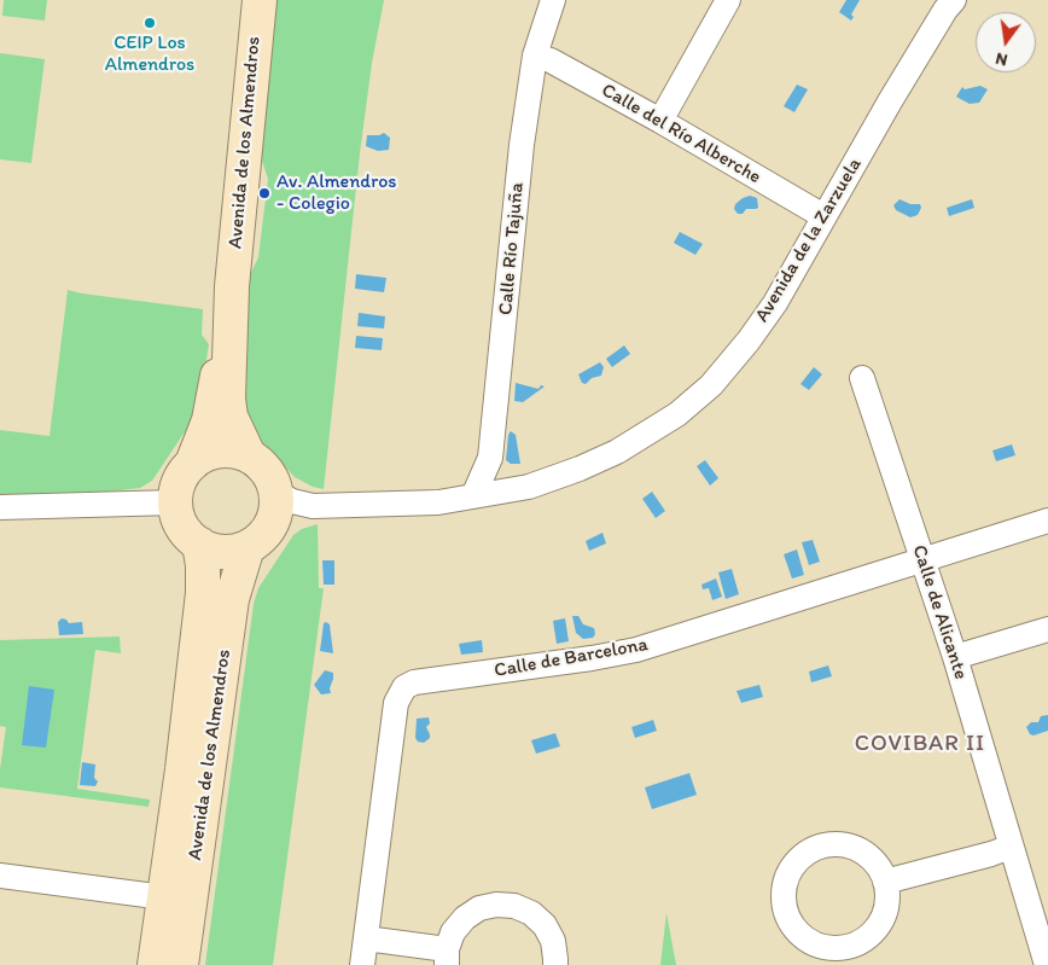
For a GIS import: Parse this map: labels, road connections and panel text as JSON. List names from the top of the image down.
{
  "streets": {
    "street": [
      "Calle del Río Alberche",
      "Avenida de los Almendros",
      "Avenida de la Zarzuela",
      "Calle Río Tajuña",
      "Calle de Alicante",
      "Calle de Barcelona"
    ]
  },
  "crossings": [
    ["Calle del Río Alberche", "Avenida de la Zarzuela"],
    ["Calle del Río Alberche", "Calle Río Tajuña"],
    ["Avenida de los Almendros", "Avenida de la Zarzuela"],
    ["Avenida de la Zarzuela", "Calle Río Tajuña"],
    ["Calle de Alicante", "Calle de Barcelona"]
  ],
  "districts": ["COVIBAR II"],
  "places": ["CEIP Los Almendros", "Av. Almendros - Colegio"],
  "north": "bottom"
}
